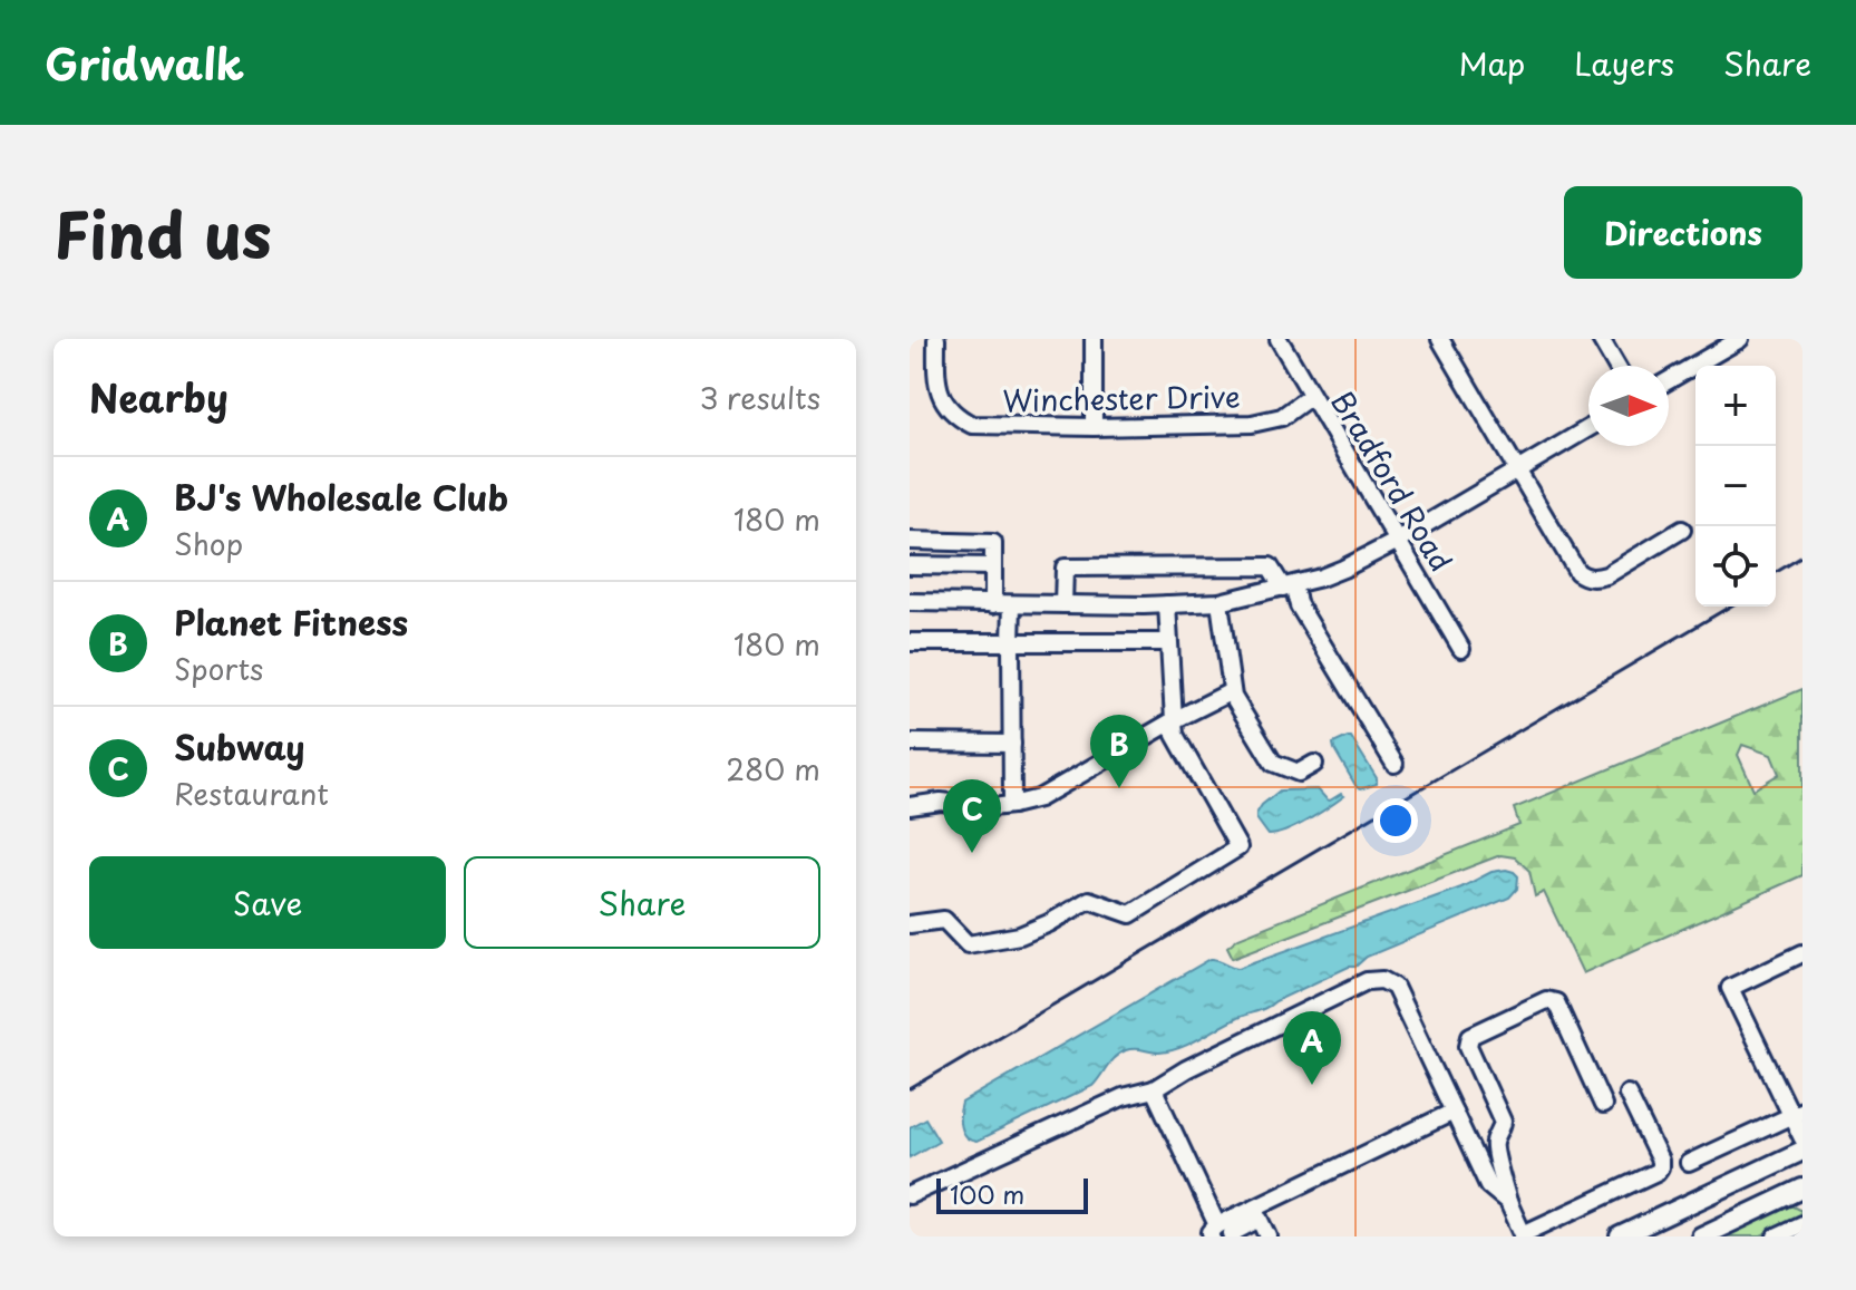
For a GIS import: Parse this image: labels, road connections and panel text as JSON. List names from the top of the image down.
{
  "streets": {
    "street": ["Winchester Drive", "Bradford Road"]
  },
  "crossings": [
    ["Winchester Drive", "Bradford Road"]
  ],
  "scale_bar": "100 m",
  "north": "right",
  "page": {
    "header": "Gridwalk",
    "nav": ["Map", "Layers", "Share"],
    "title": "Find us",
    "buttons": [
      "Directions",
      ["Save", "Share"]
    ],
    "heading": ["Nearby", "3 results"],
    "map_buttons": ["+", "−"],
    "list": [
      {
        "mark": "A",
        "name": "BJ's Wholesale Club",
        "note": "Shop",
        "value": "180 m"
      },
      {
        "mark": "B",
        "name": "Planet Fitness",
        "note": "Sports",
        "value": "180 m"
      },
      {
        "mark": "C",
        "name": "Subway",
        "note": "Restaurant",
        "value": "280 m"
      }
    ],
    "pins": ["B", "C", "A"],
    "scale": "100 m"
  }
}
